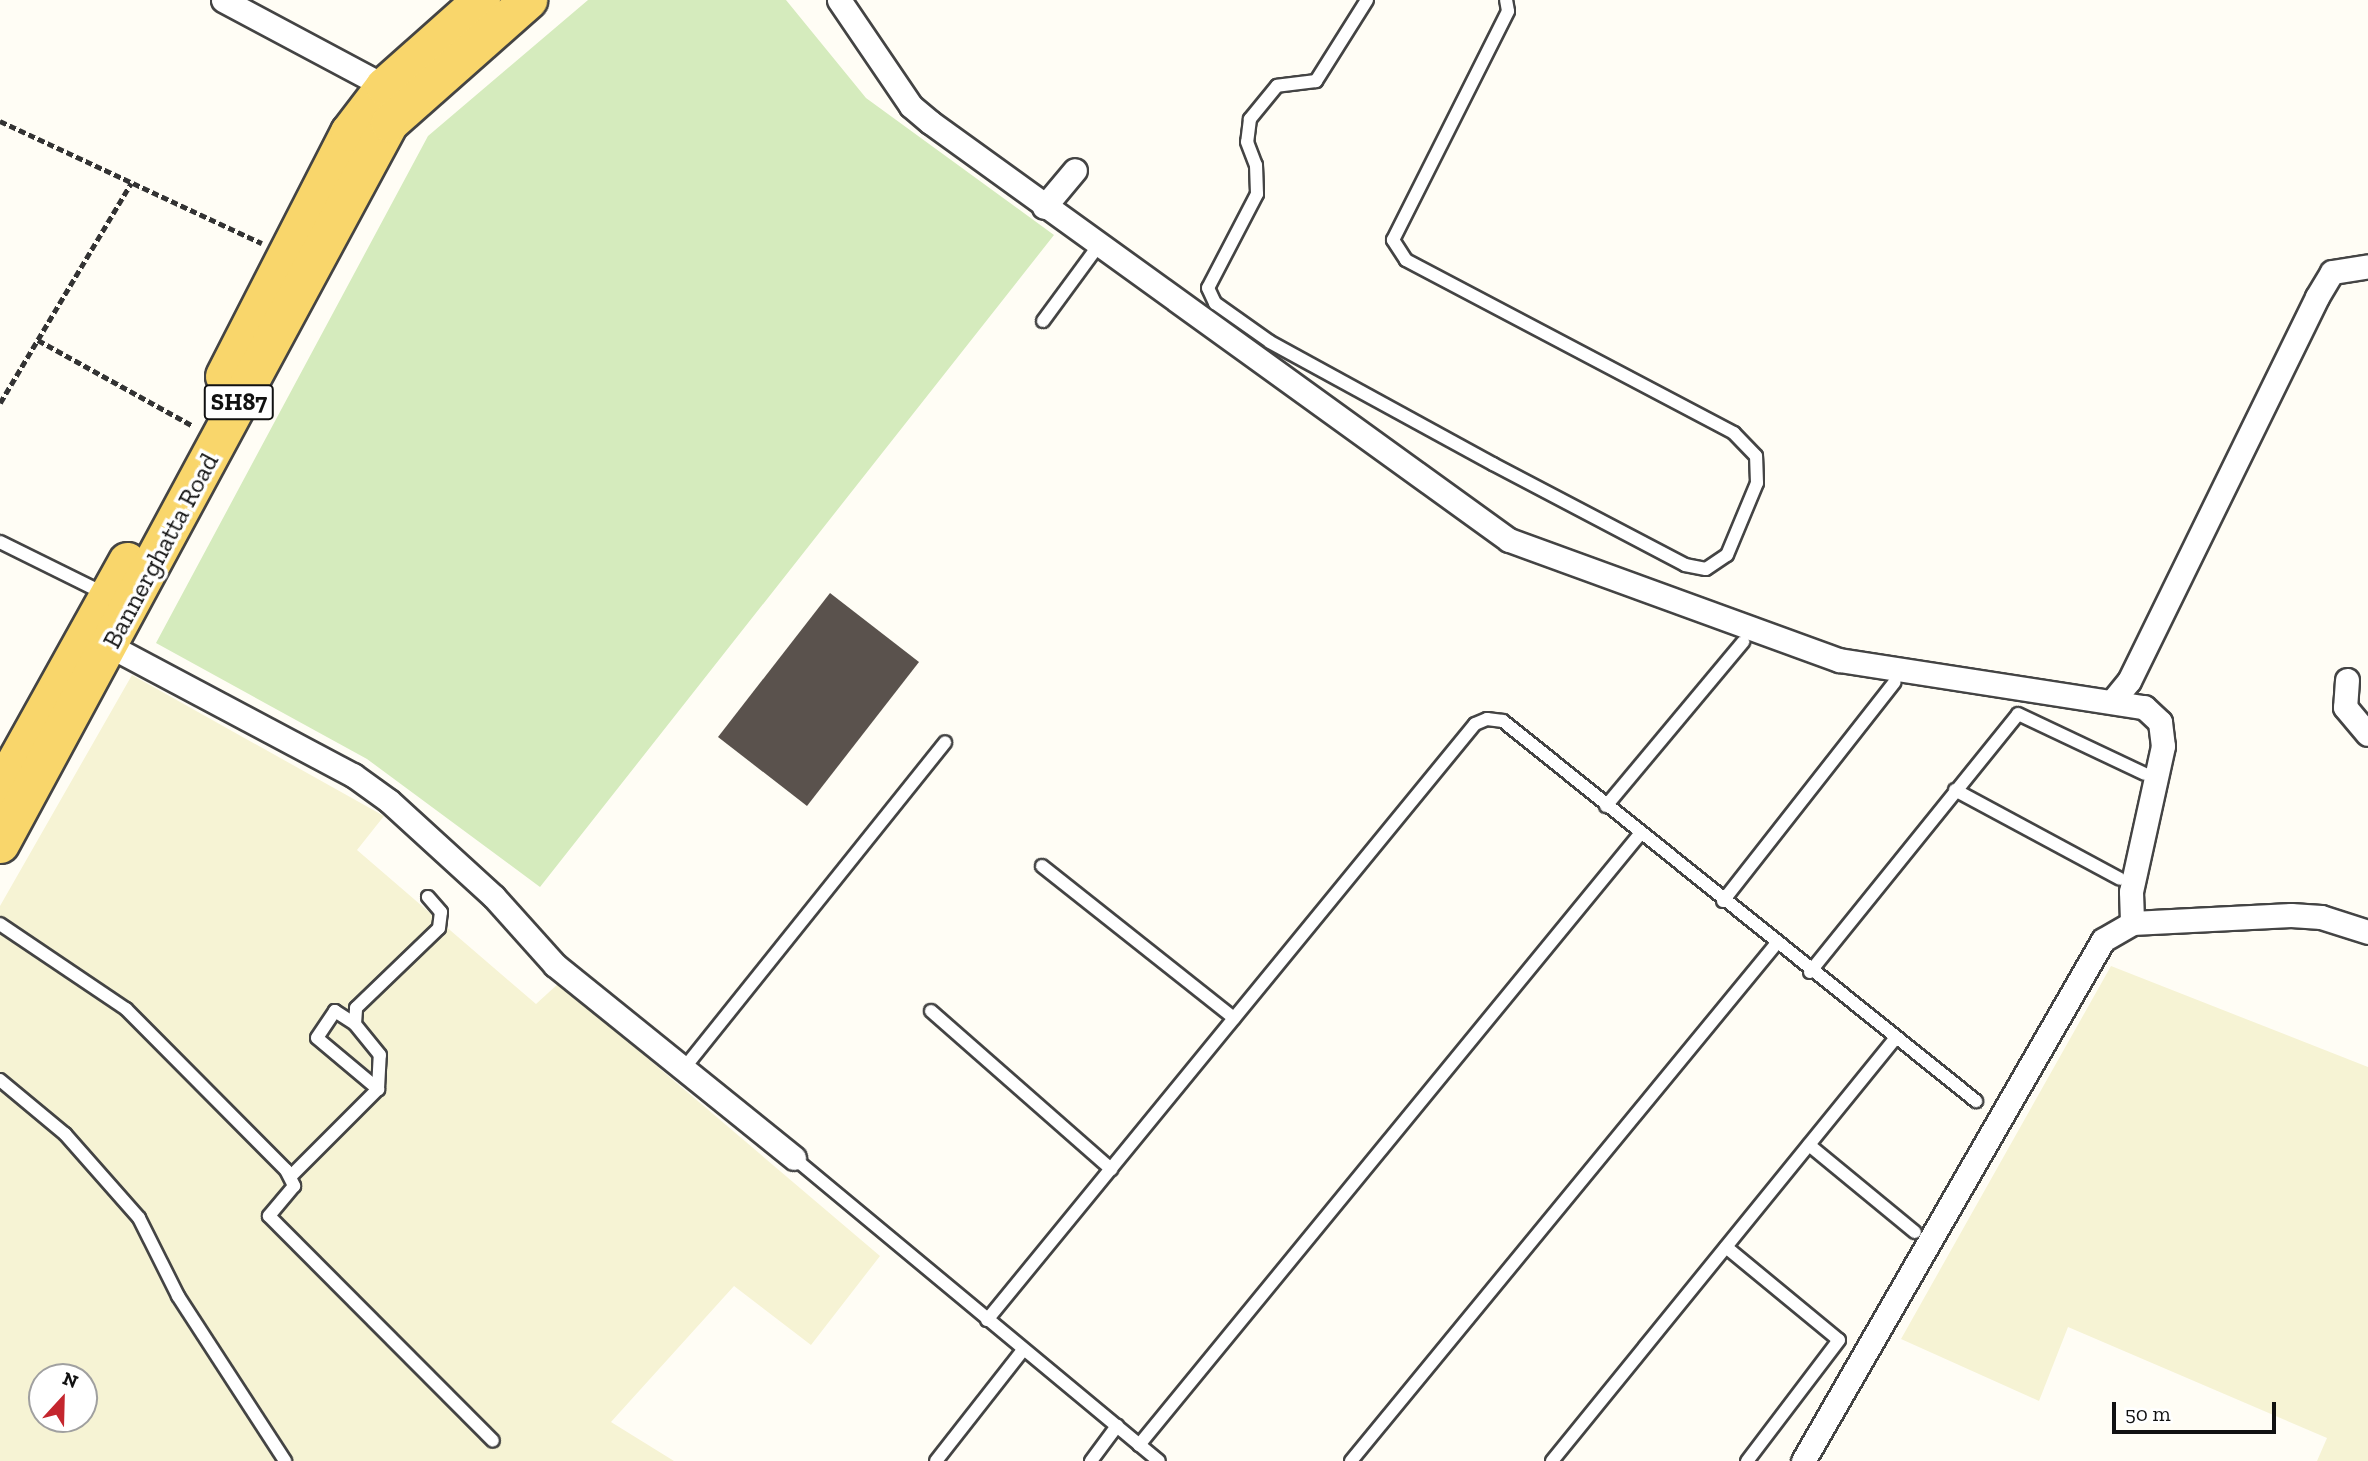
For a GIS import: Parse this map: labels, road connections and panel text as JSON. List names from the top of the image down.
{
  "streets": {
    "main road": ["SH87", "Bannerghatta Road"]
  },
  "scale_bar": "50 m",
  "north": "top"
}
